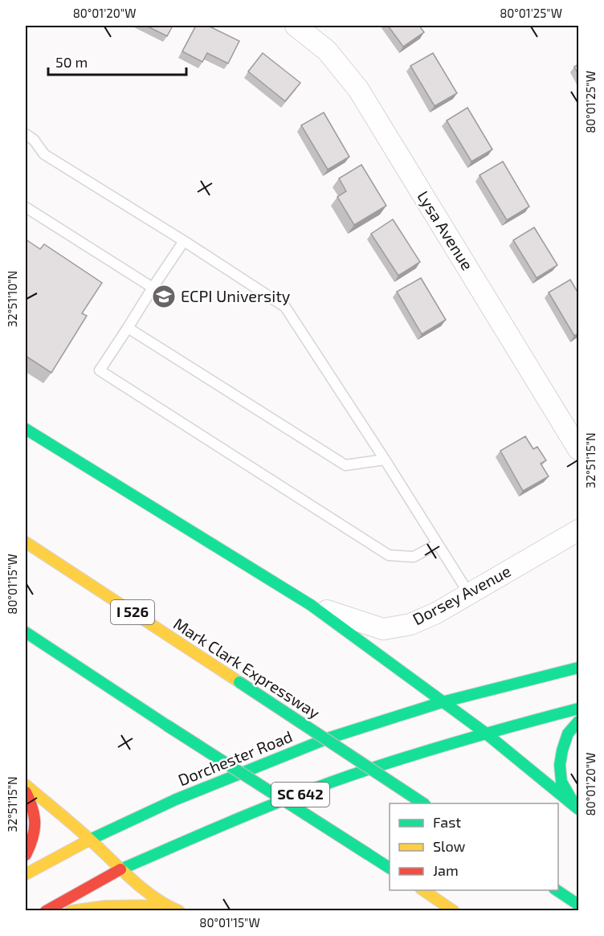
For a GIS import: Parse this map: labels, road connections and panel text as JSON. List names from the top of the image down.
{
  "streets": {
    "main road": [
      "I 526",
      "Mark Clark Expressway",
      "Dorchester Road",
      "SC 642"
    ],
    "street": ["Lysa Avenue", "Dorsey Avenue"]
  },
  "places": {
    "school or university": ["ECPI University"]
  },
  "legend": ["Fast", "Slow", "Jam"],
  "scale_bar": "50 m",
  "coordinates": [
    "80°01'20\"W",
    "80°01'25\"W",
    "32°51'10\"N",
    "32°51'15\"N",
    "80°01'15\"W"
  ]
}
